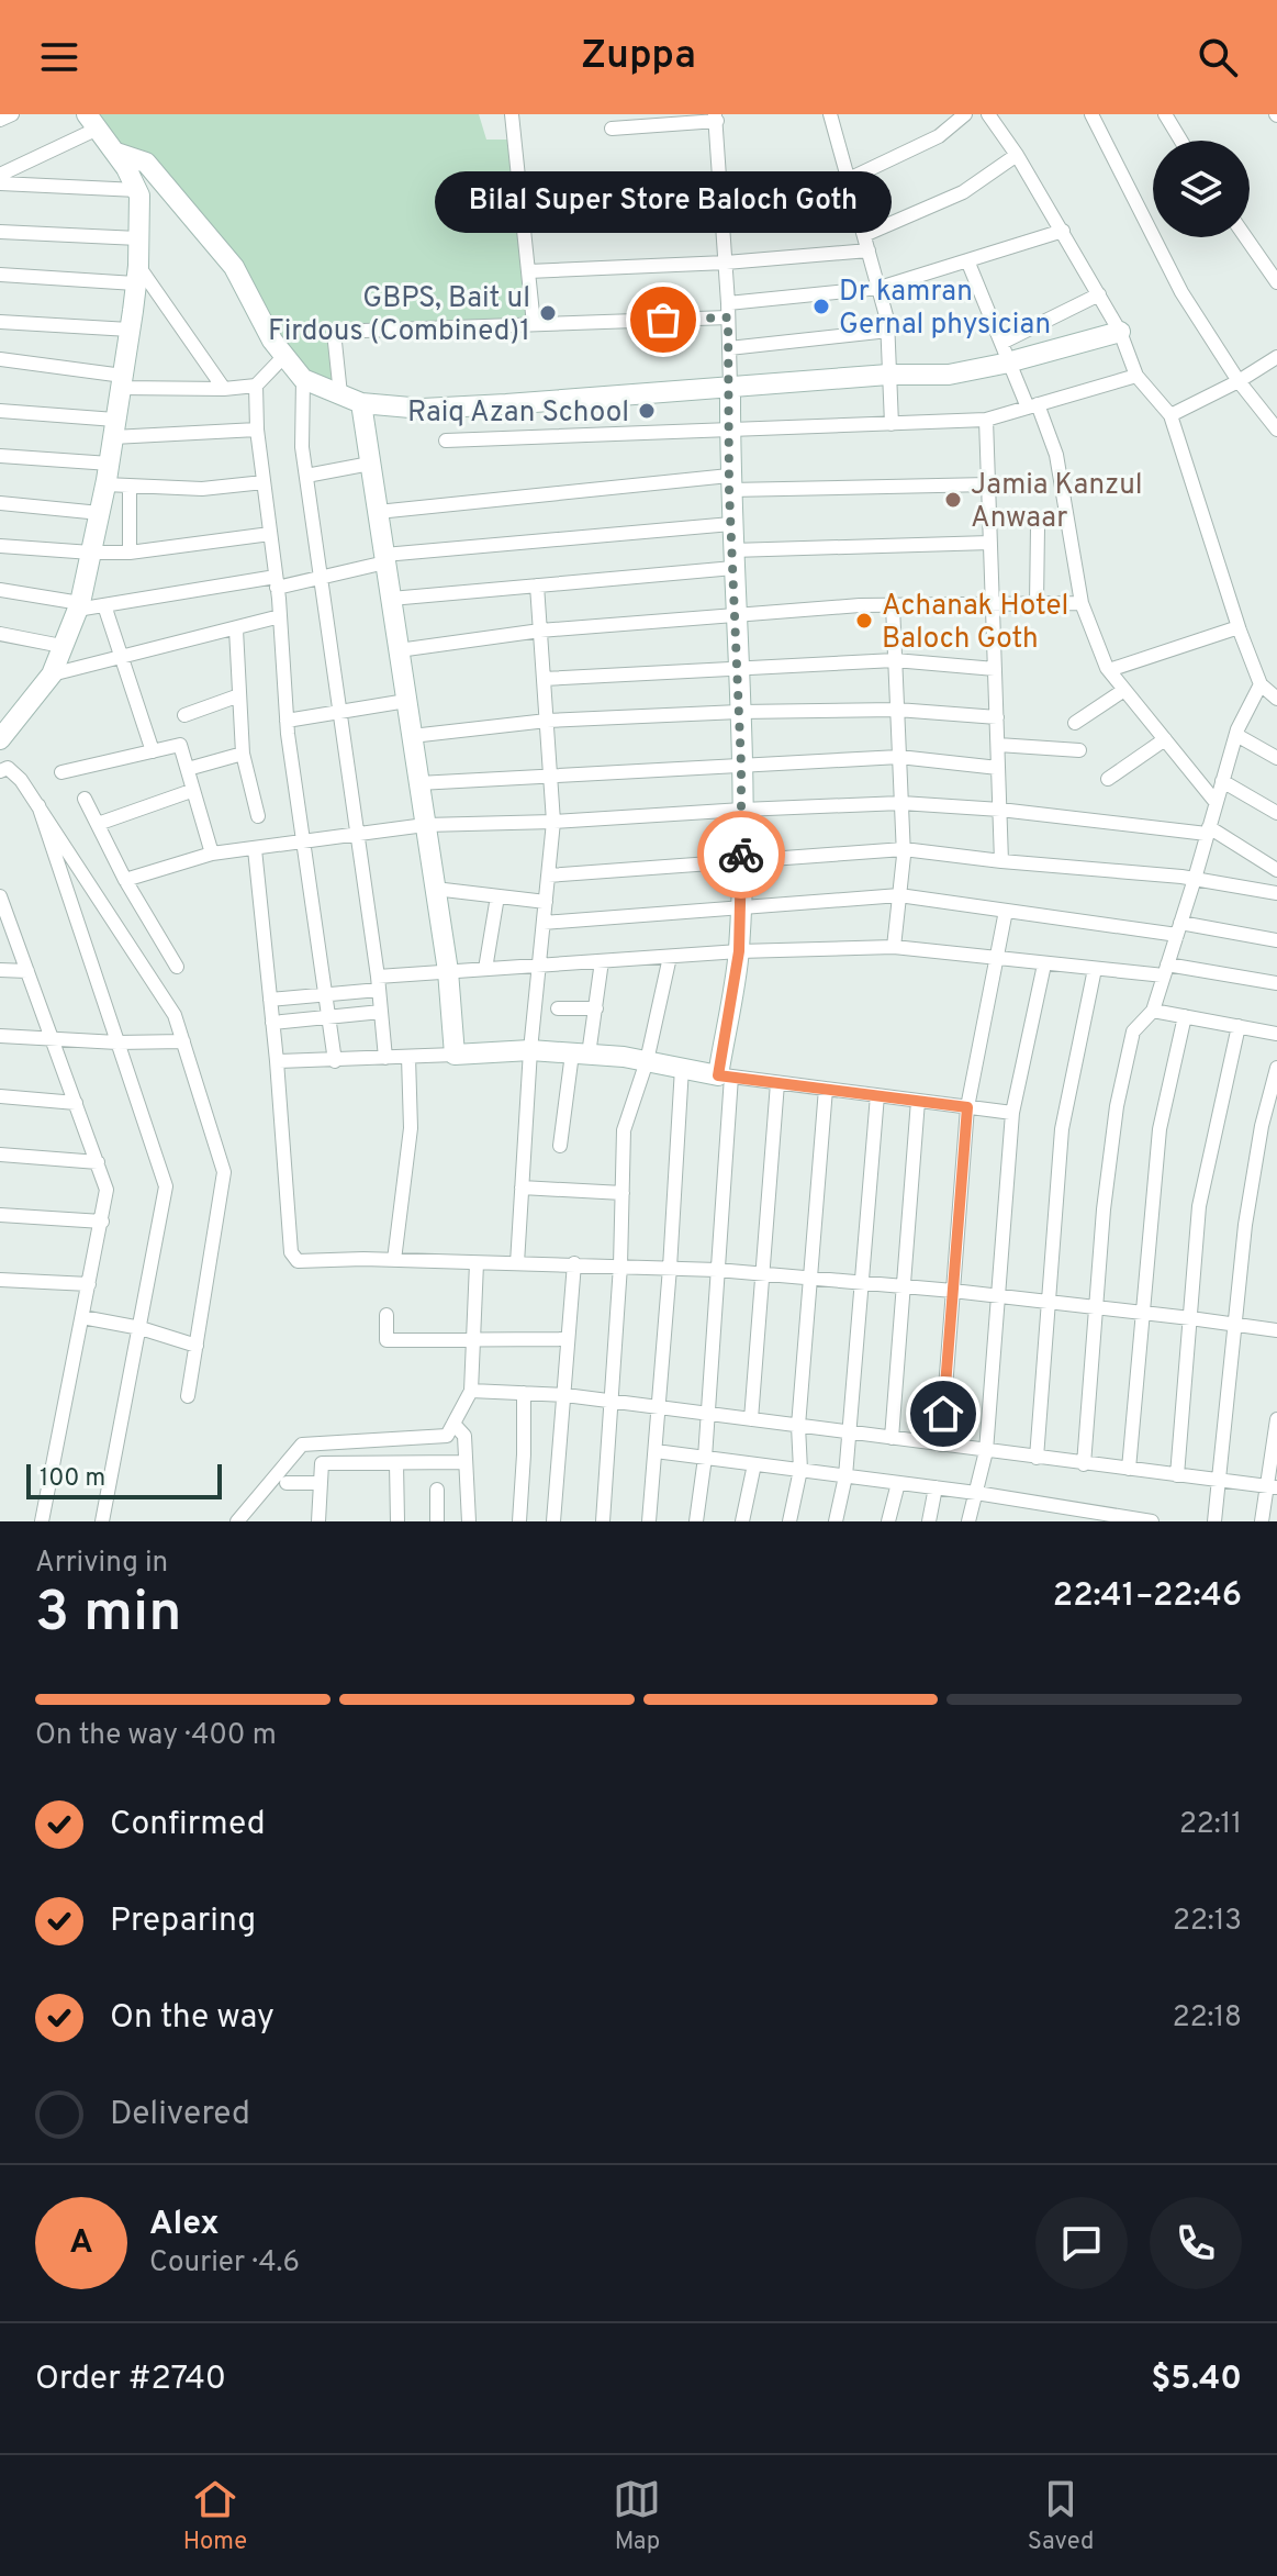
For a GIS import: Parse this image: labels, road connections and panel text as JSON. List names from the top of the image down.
{
  "places": [
    "Dr kamran Gernal physician",
    "GBPS, Bait ul Firdous (Combined)1",
    "Bilal Super Store Baloch Goth",
    "Raiq Azan School",
    "Jamia Kanzul Anwaar",
    "Achanak Hotel Baloch Goth"
  ],
  "scale_bar": "100 m",
  "page": {
    "header": "Zuppa",
    "bubble": "Bilal Super Store Baloch Goth",
    "scale": "100 m",
    "heading": ["3 min", "Arriving in", "22:41–22:46"],
    "panel": [
      "Alex",
      "Courier · 4.6",
      "Order #2740",
      "$5.40"
    ],
    "bar": "On the way · 400 m",
    "list": [
      ["Confirmed", "22:11"],
      ["Preparing", "22:13"],
      ["On the way", "22:18"],
      "Delivered"
    ],
    "round": "A",
    "tabs": ["Home", "Map", "Saved"]
  }
}
